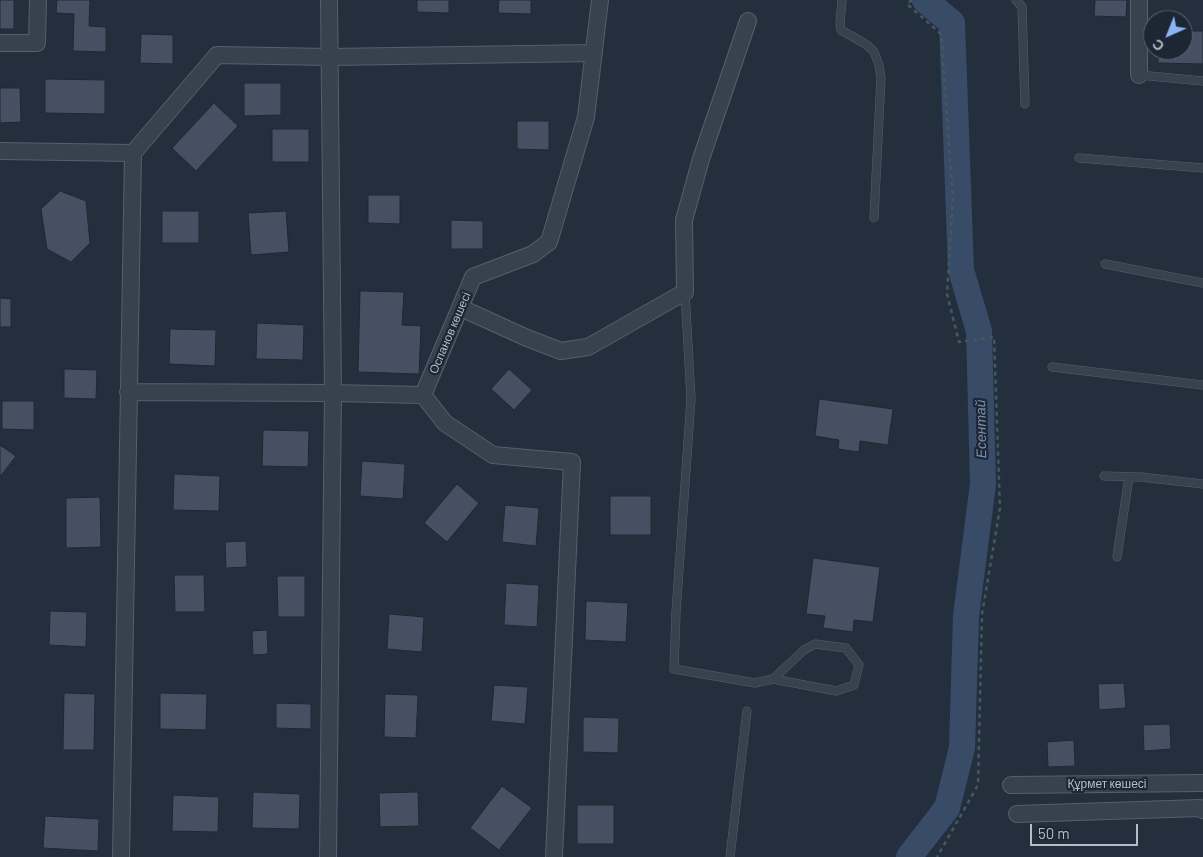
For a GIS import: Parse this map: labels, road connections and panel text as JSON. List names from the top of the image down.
{
  "streets": {
    "street": ["Оспанов көшесі", "Құрмет көшесі"]
  },
  "water": ["Есентай"],
  "scale_bar": "50 m",
  "north": "bottom left"
}
